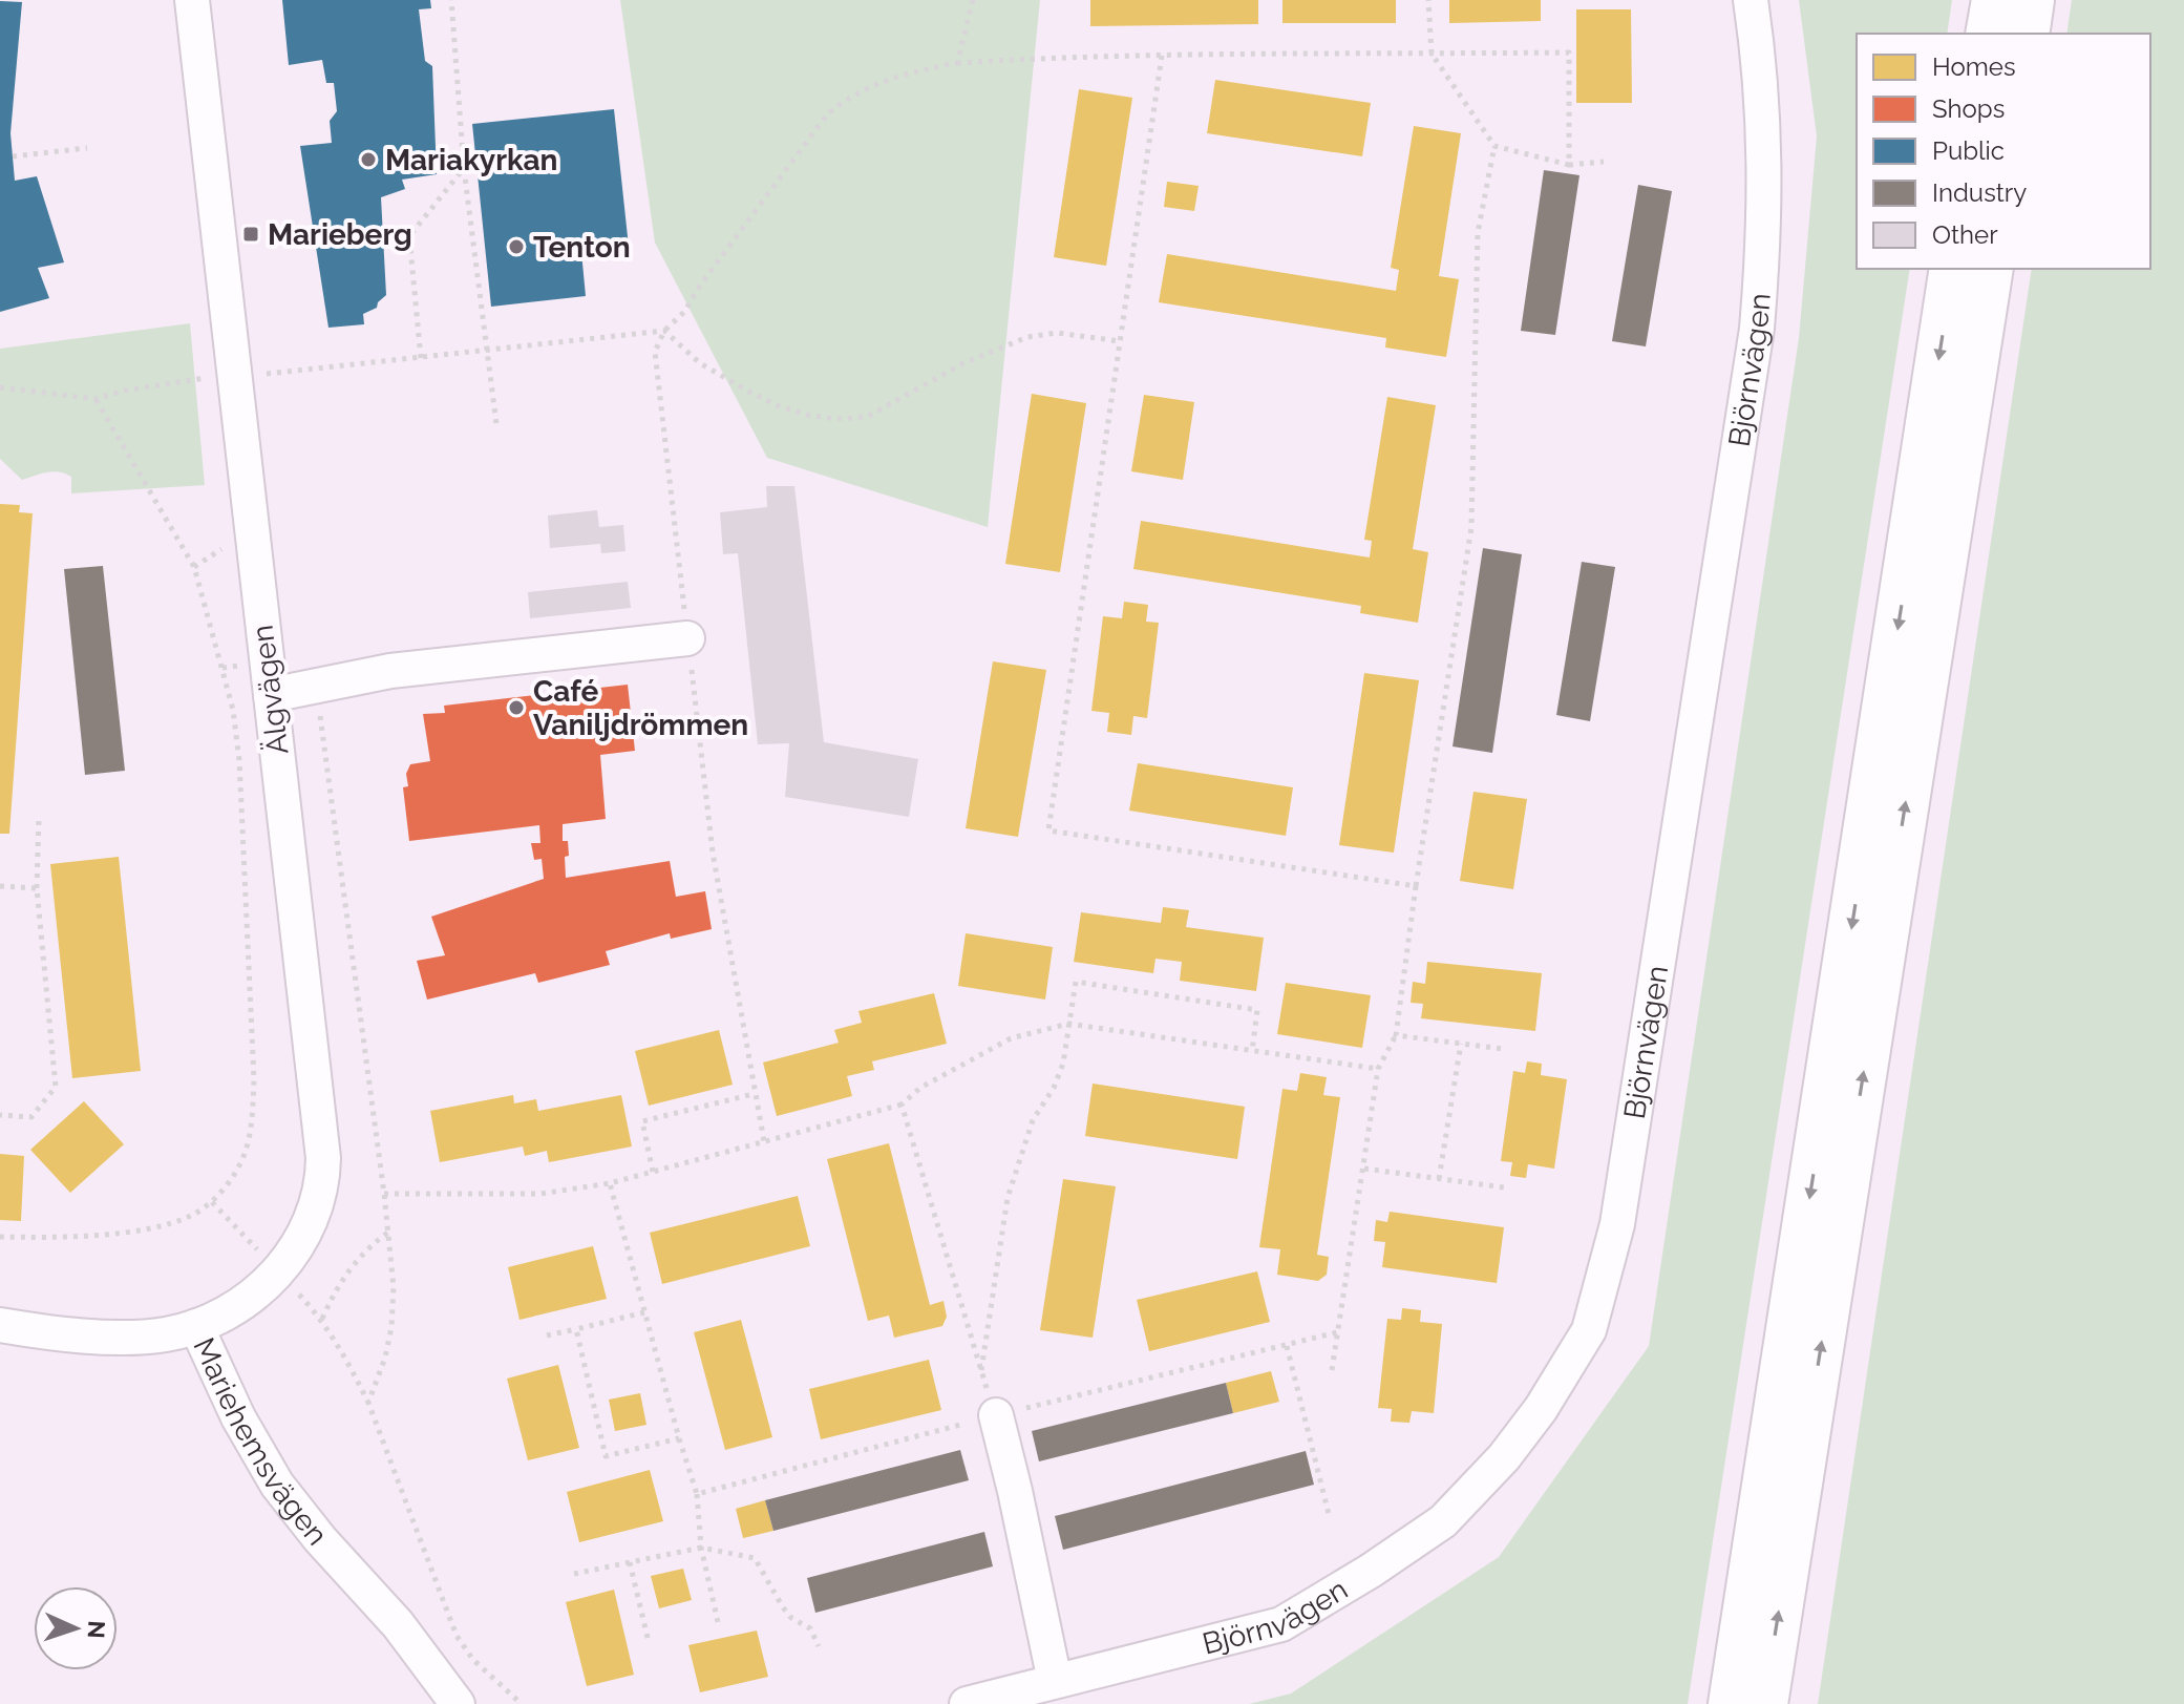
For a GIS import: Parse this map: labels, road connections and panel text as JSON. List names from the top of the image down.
{
  "streets": {
    "street": ["Björnvägen", "Älgvägen", "Mariehemsvägen"]
  },
  "crossings": [
    ["Älgvägen", "Mariehemsvägen"]
  ],
  "places": {
    "other": ["Mariakyrkan", "Tenton", "Café Vaniljdrömmen"],
    "transit": ["Marieberg"]
  },
  "legend": [
    "Homes",
    "Shops",
    "Public",
    "Industry",
    "Other"
  ],
  "north": "right"
}
